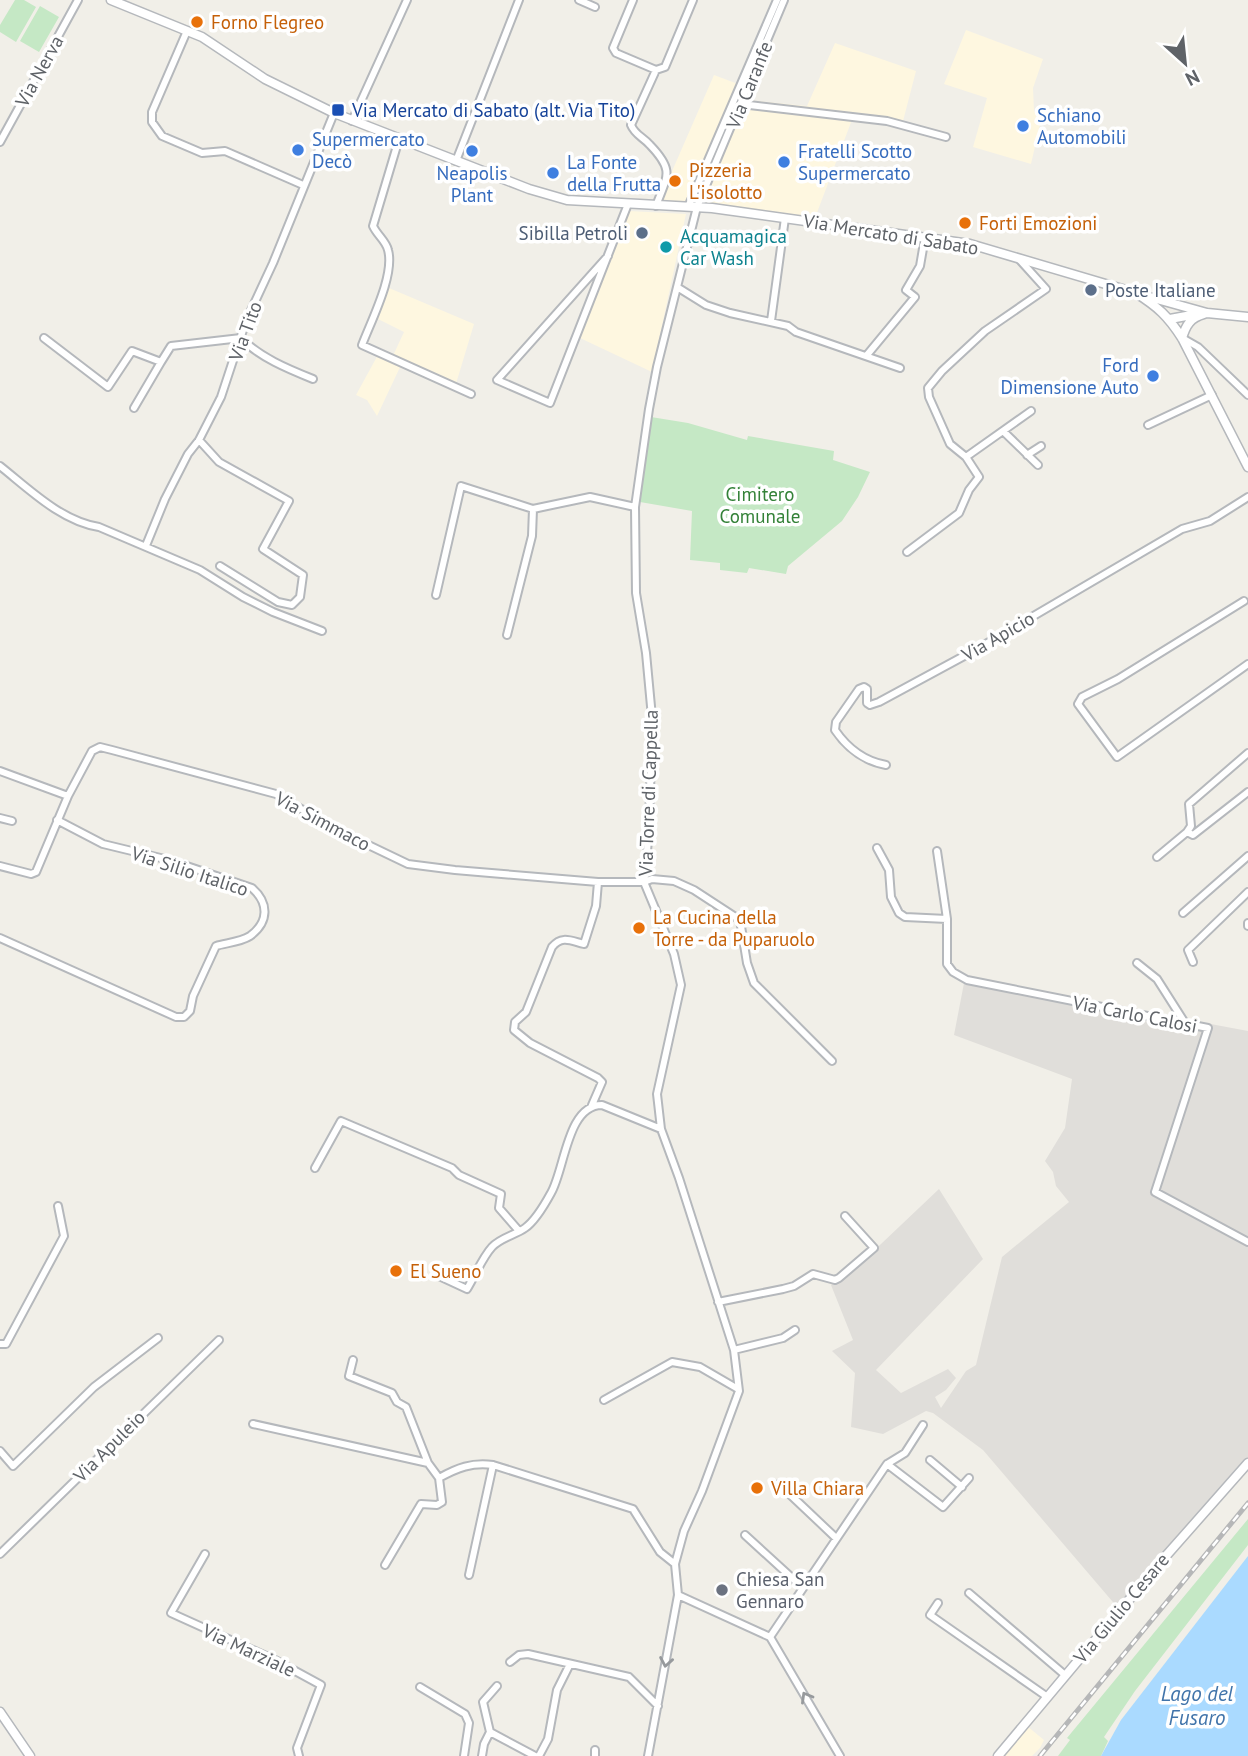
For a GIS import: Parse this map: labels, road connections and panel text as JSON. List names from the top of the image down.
{
  "streets": {
    "street": [
      "Via Nerva",
      "Via Caranfe",
      "Via Mercato di Sabato",
      "Via Tito",
      "Via Apicio",
      "Via Torre di Cappella",
      "Via Simmaco",
      "Via Silio Italico",
      "Via Carlo Calosi",
      "Via Apuleio",
      "Via Giulio Cesare",
      "Via Marziale"
    ]
  },
  "crossings": [
    ["Via Caranfe", "Via Mercato di Sabato"],
    ["Via Caranfe", "Via Torre di Cappella"],
    ["Via Mercato di Sabato", "Via Tito"],
    ["Via Mercato di Sabato", "Via Torre di Cappella"],
    ["Via Torre di Cappella", "Via Simmaco"],
    ["Via Simmaco", "Via Silio Italico"]
  ],
  "water": ["Lago del Fusaro"],
  "parks": ["Cimitero Comunale"],
  "places": {
    "other": [
      "Forno Flegreo",
      "Schiano Automobili",
      "Supermercato Decò",
      "Neapolis Plant",
      "Fratelli Scotto Supermercato",
      "La Fonte della Frutta",
      "Pizzeria L'isolotto",
      "Forti Emozioni",
      "Sibilla Petroli",
      "Acquamagica Car Wash",
      "Poste Italiane",
      "Ford Dimensione Auto",
      "La Cucina della Torre - da Puparuolo",
      "El Sueno",
      "Villa Chiara",
      "Chiesa San Gennaro"
    ],
    "transit": ["Via Mercato di Sabato (alt. Via Tito)"]
  },
  "north": "bottom right"
}
